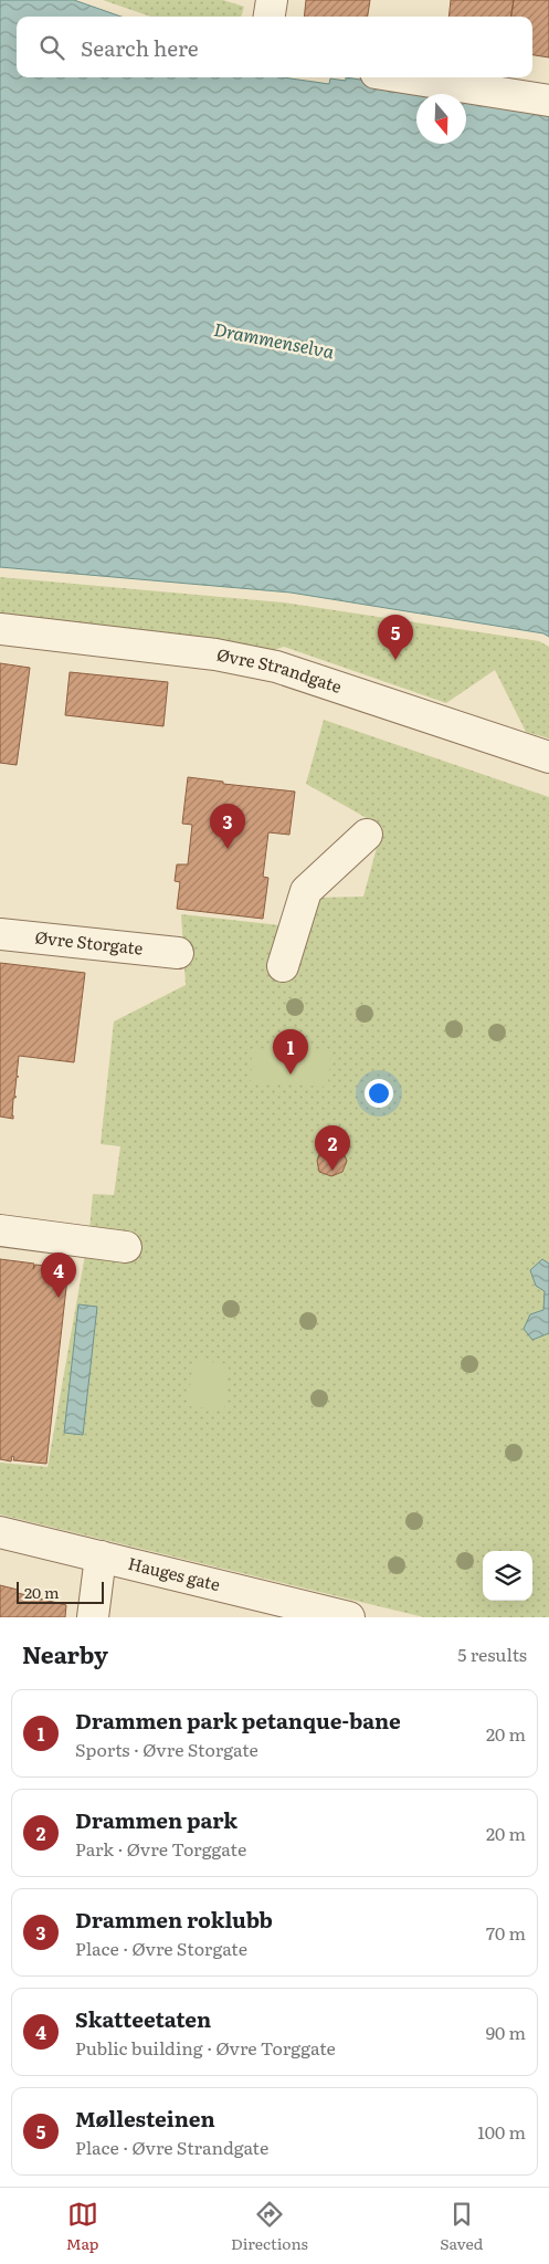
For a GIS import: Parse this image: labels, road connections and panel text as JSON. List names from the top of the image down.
{
  "streets": {
    "street": ["Øvre Strandgate", "Øvre Storgate", "Hauges gate"]
  },
  "water": ["Drammenselva"],
  "scale_bar": "20 m",
  "north": "bottom",
  "page": {
    "search": "Search here",
    "pins": [
      "5",
      "3",
      "1",
      "2",
      "4"
    ],
    "scale": "20 m",
    "heading": ["Nearby", "5 results"],
    "list": [
      {
        "mark": "1",
        "name": "Drammen park petanque-bane",
        "note": "Sports · Øvre Storgate",
        "value": "20 m"
      },
      {
        "mark": "2",
        "name": "Drammen park",
        "note": "Park · Øvre Torggate",
        "value": "20 m"
      },
      {
        "mark": "3",
        "name": "Drammen roklubb",
        "note": "Place · Øvre Storgate",
        "value": "70 m"
      },
      {
        "mark": "4",
        "name": "Skatteetaten",
        "note": "Public building · Øvre Torggate",
        "value": "90 m"
      },
      {
        "mark": "5",
        "name": "Møllesteinen",
        "note": "Place · Øvre Strandgate",
        "value": "100 m"
      }
    ],
    "nav": ["Map", "Directions", "Saved"]
  }
}
